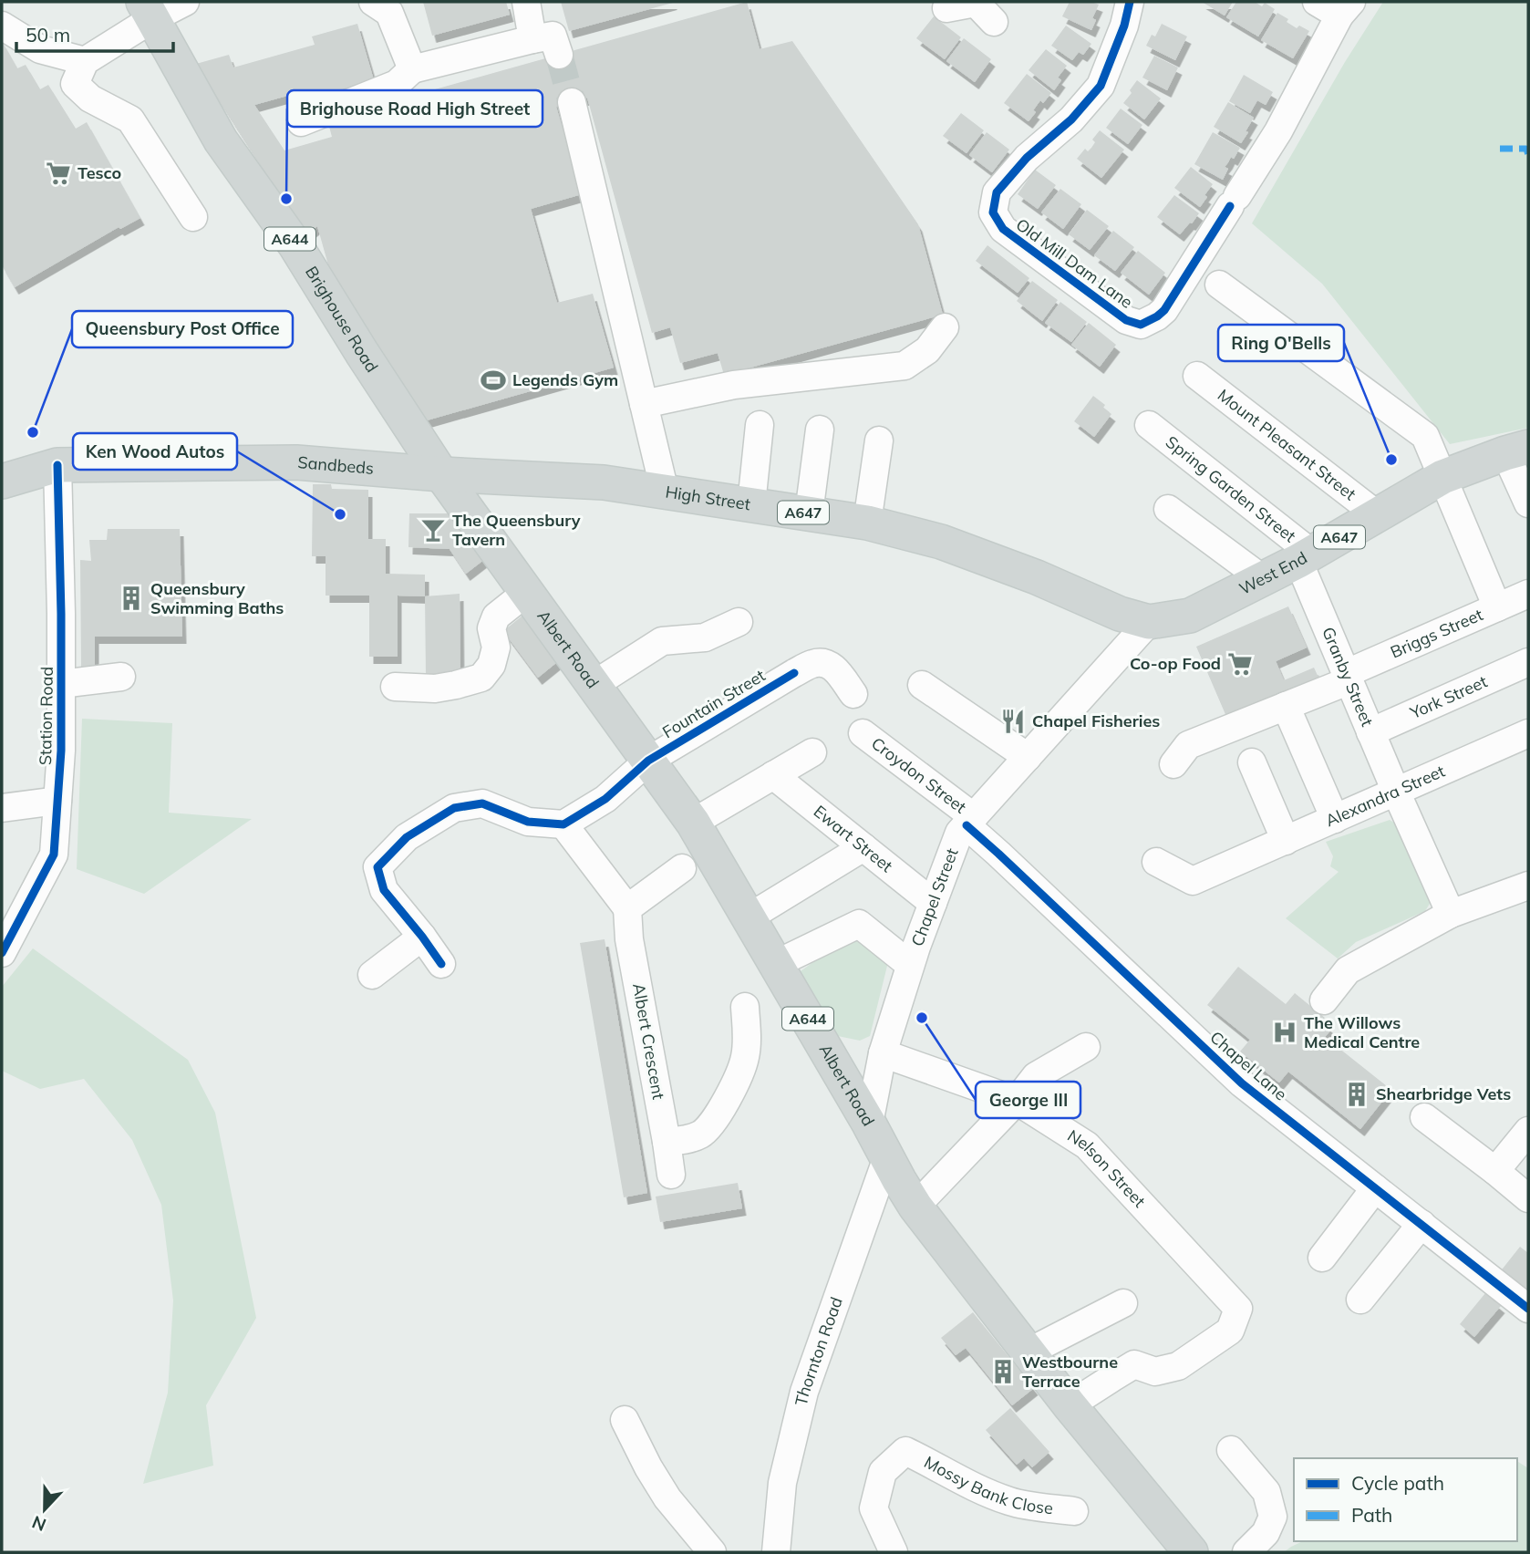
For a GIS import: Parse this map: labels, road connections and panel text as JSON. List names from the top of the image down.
{
  "streets": {
    "main road": [
      "A644",
      "Brighouse Road",
      "Sandbeds",
      "High Street",
      "A647",
      "West End",
      "Albert Road"
    ],
    "street": [
      "Old Mill Dam Lane",
      "Mount Pleasant Street",
      "Spring Garden Street",
      "Briggs Street",
      "Granby Street",
      "York Street",
      "Fountain Street",
      "Station Road",
      "Croydon Street",
      "Alexandra Street",
      "Ewart Street",
      "Chapel Street",
      "Albert Crescent",
      "Chapel Lane",
      "Nelson Street",
      "Thornton Road",
      "Mossy Bank Close"
    ]
  },
  "crossings": [
    ["Brighouse Road", "Sandbeds"],
    ["Brighouse Road", "High Street"],
    ["Brighouse Road", "Albert Road"],
    ["Mount Pleasant Street", "West End"],
    ["Sandbeds", "High Street"],
    ["Sandbeds", "Albert Road"],
    ["Sandbeds", "Station Road"],
    ["Spring Garden Street", "West End"],
    ["Spring Garden Street", "Granby Street"],
    ["High Street", "West End"],
    ["High Street", "Albert Road"],
    ["High Street", "Chapel Street"],
    ["West End", "Granby Street"],
    ["West End", "Chapel Street"],
    ["Briggs Street", "Granby Street"],
    ["Albert Road", "Fountain Street"],
    ["Albert Road", "Chapel Street"],
    ["Albert Road", "Nelson Street"],
    ["Albert Road", "Thornton Road"],
    ["Granby Street", "York Street"],
    ["Granby Street", "Alexandra Street"],
    ["Croydon Street", "Chapel Street"],
    ["Croydon Street", "Chapel Lane"],
    ["Ewart Street", "Chapel Street"],
    ["Chapel Street", "Chapel Lane"],
    ["Chapel Street", "Nelson Street"]
  ],
  "places": {
    "supermarket": ["Tesco", "Co-op Food"],
    "other": [
      "Brighouse Road High Street",
      "Queensbury Post Office",
      "Ring O'Bells",
      "Ken Wood Autos",
      "George III"
    ],
    "sports": ["Legends Gym"],
    "bar": ["The Queensbury Tavern"],
    "building": ["Queensbury Swimming Baths", "Shearbridge Vets", "Westbourne Terrace"],
    "restaurant": ["Chapel Fisheries"],
    "hospital": ["The Willows Medical Centre"]
  },
  "legend": ["Cycle path", "Path"],
  "scale_bar": "50 m",
  "north": "bottom"
}
